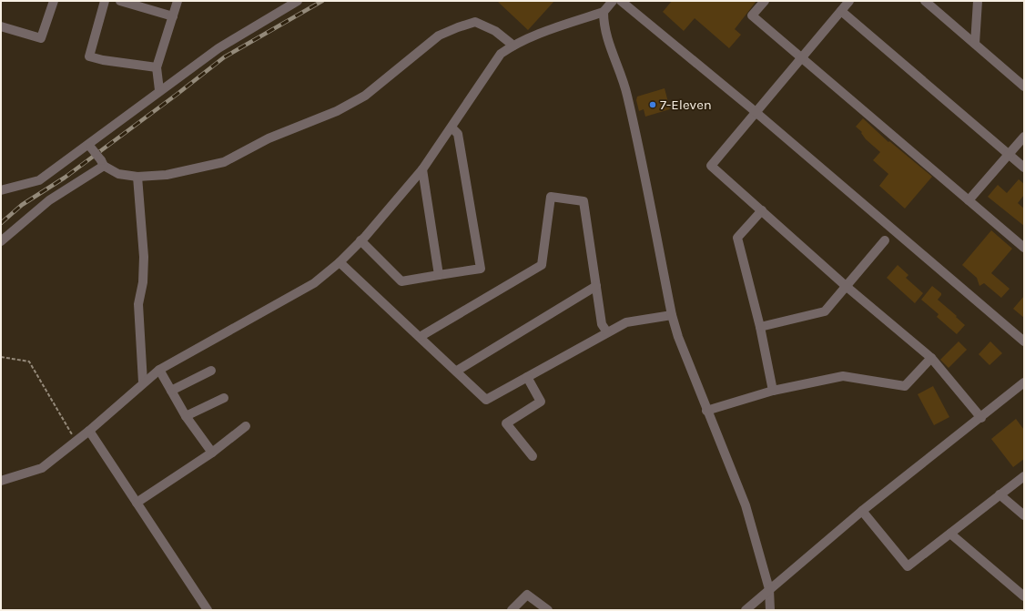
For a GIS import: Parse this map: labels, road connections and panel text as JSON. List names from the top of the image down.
{
  "places": ["7-Eleven"]
}
